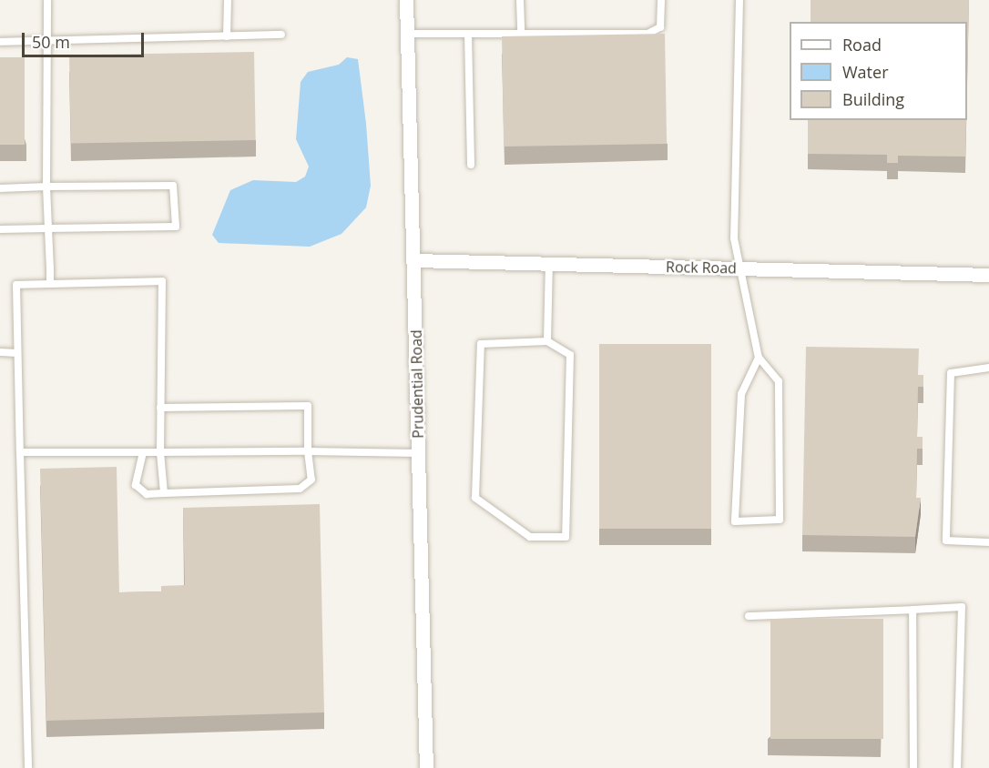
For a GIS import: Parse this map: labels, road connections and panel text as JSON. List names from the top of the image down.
{
  "streets": {
    "street": ["Rock Road", "Prudential Road"]
  },
  "crossings": [
    ["Rock Road", "Prudential Road"]
  ],
  "legend": ["Road", "Water", "Building"],
  "scale_bar": "50 m"
}
